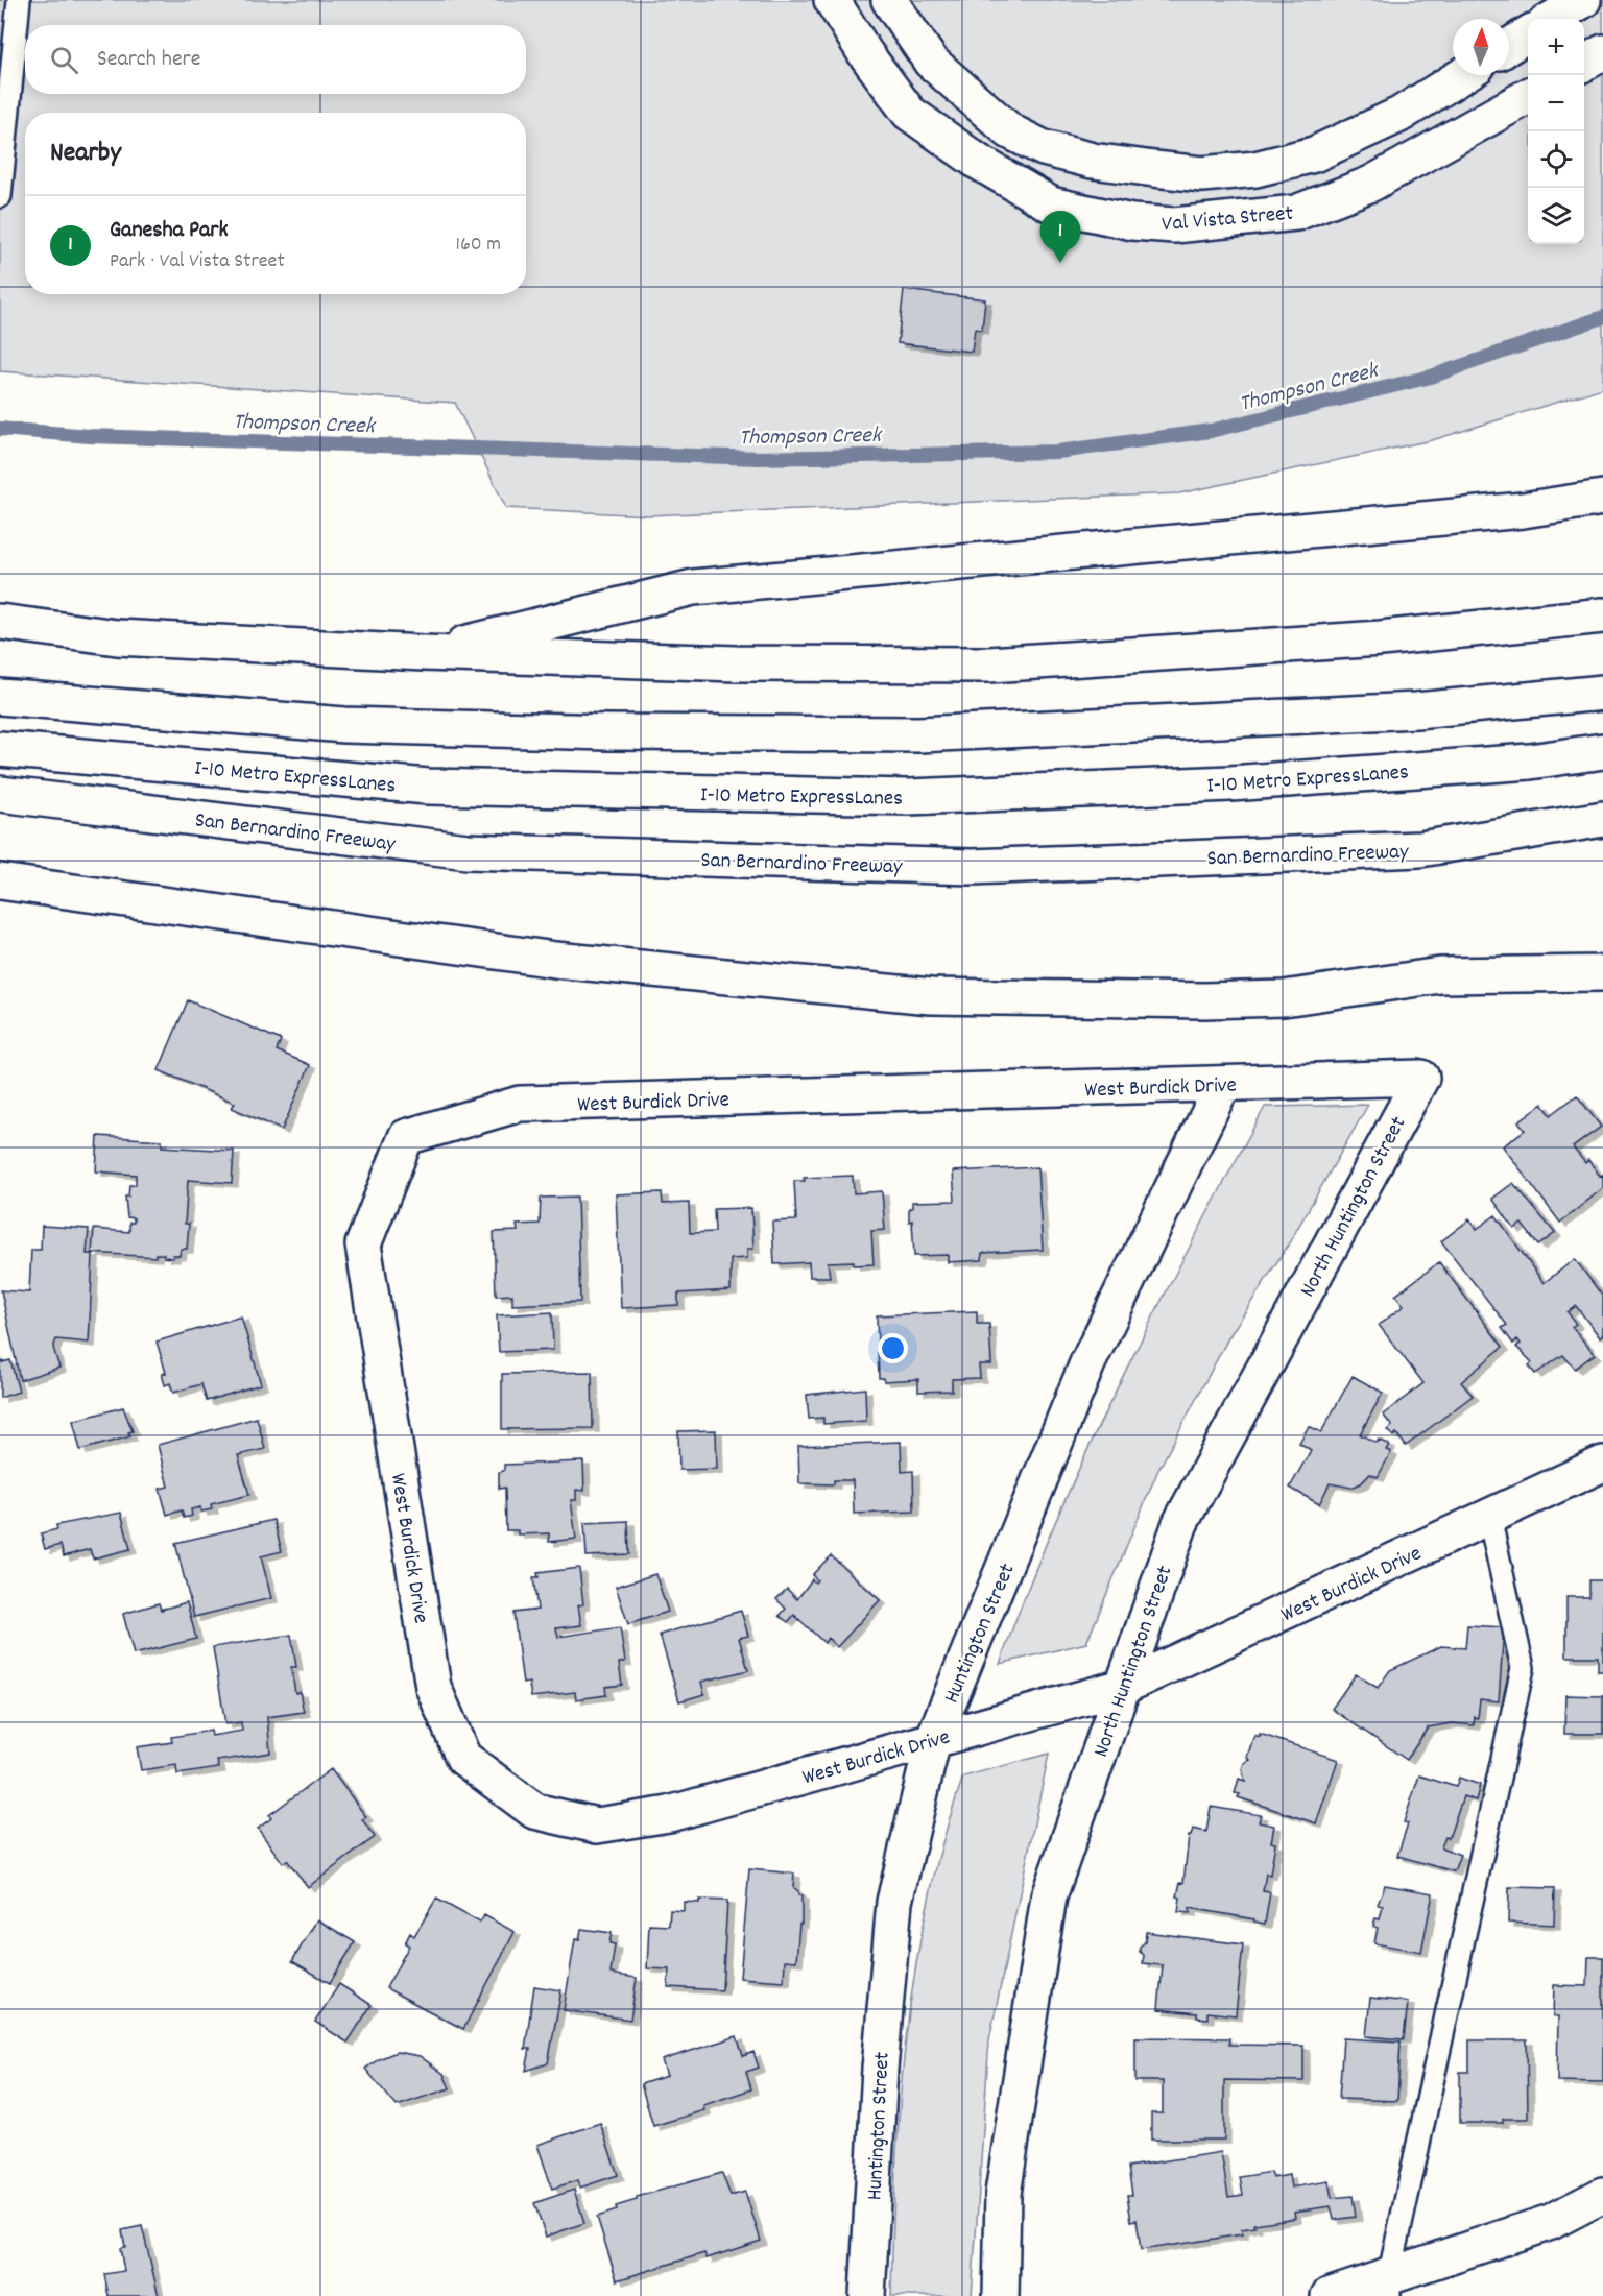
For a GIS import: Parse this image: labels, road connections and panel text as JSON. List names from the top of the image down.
{
  "streets": {
    "main road": [
      "Val Vista Street",
      "I-10 Metro ExpressLanes",
      "San Bernardino Freeway",
      "West Burdick Drive",
      "North Huntington Street",
      "Huntington Street"
    ]
  },
  "crossings": [
    ["West Burdick Drive", "North Huntington Street"],
    ["West Burdick Drive", "Huntington Street"]
  ],
  "water": ["Thompson Creek"],
  "north": "top",
  "page": {
    "map_buttons": ["+", "−"],
    "search": "Search here",
    "heading": "Nearby",
    "list": [
      {
        "mark": "1",
        "name": "Ganesha Park",
        "note": "Park · Val Vista Street",
        "value": "160 m"
      }
    ],
    "pins": "1"
  }
}
